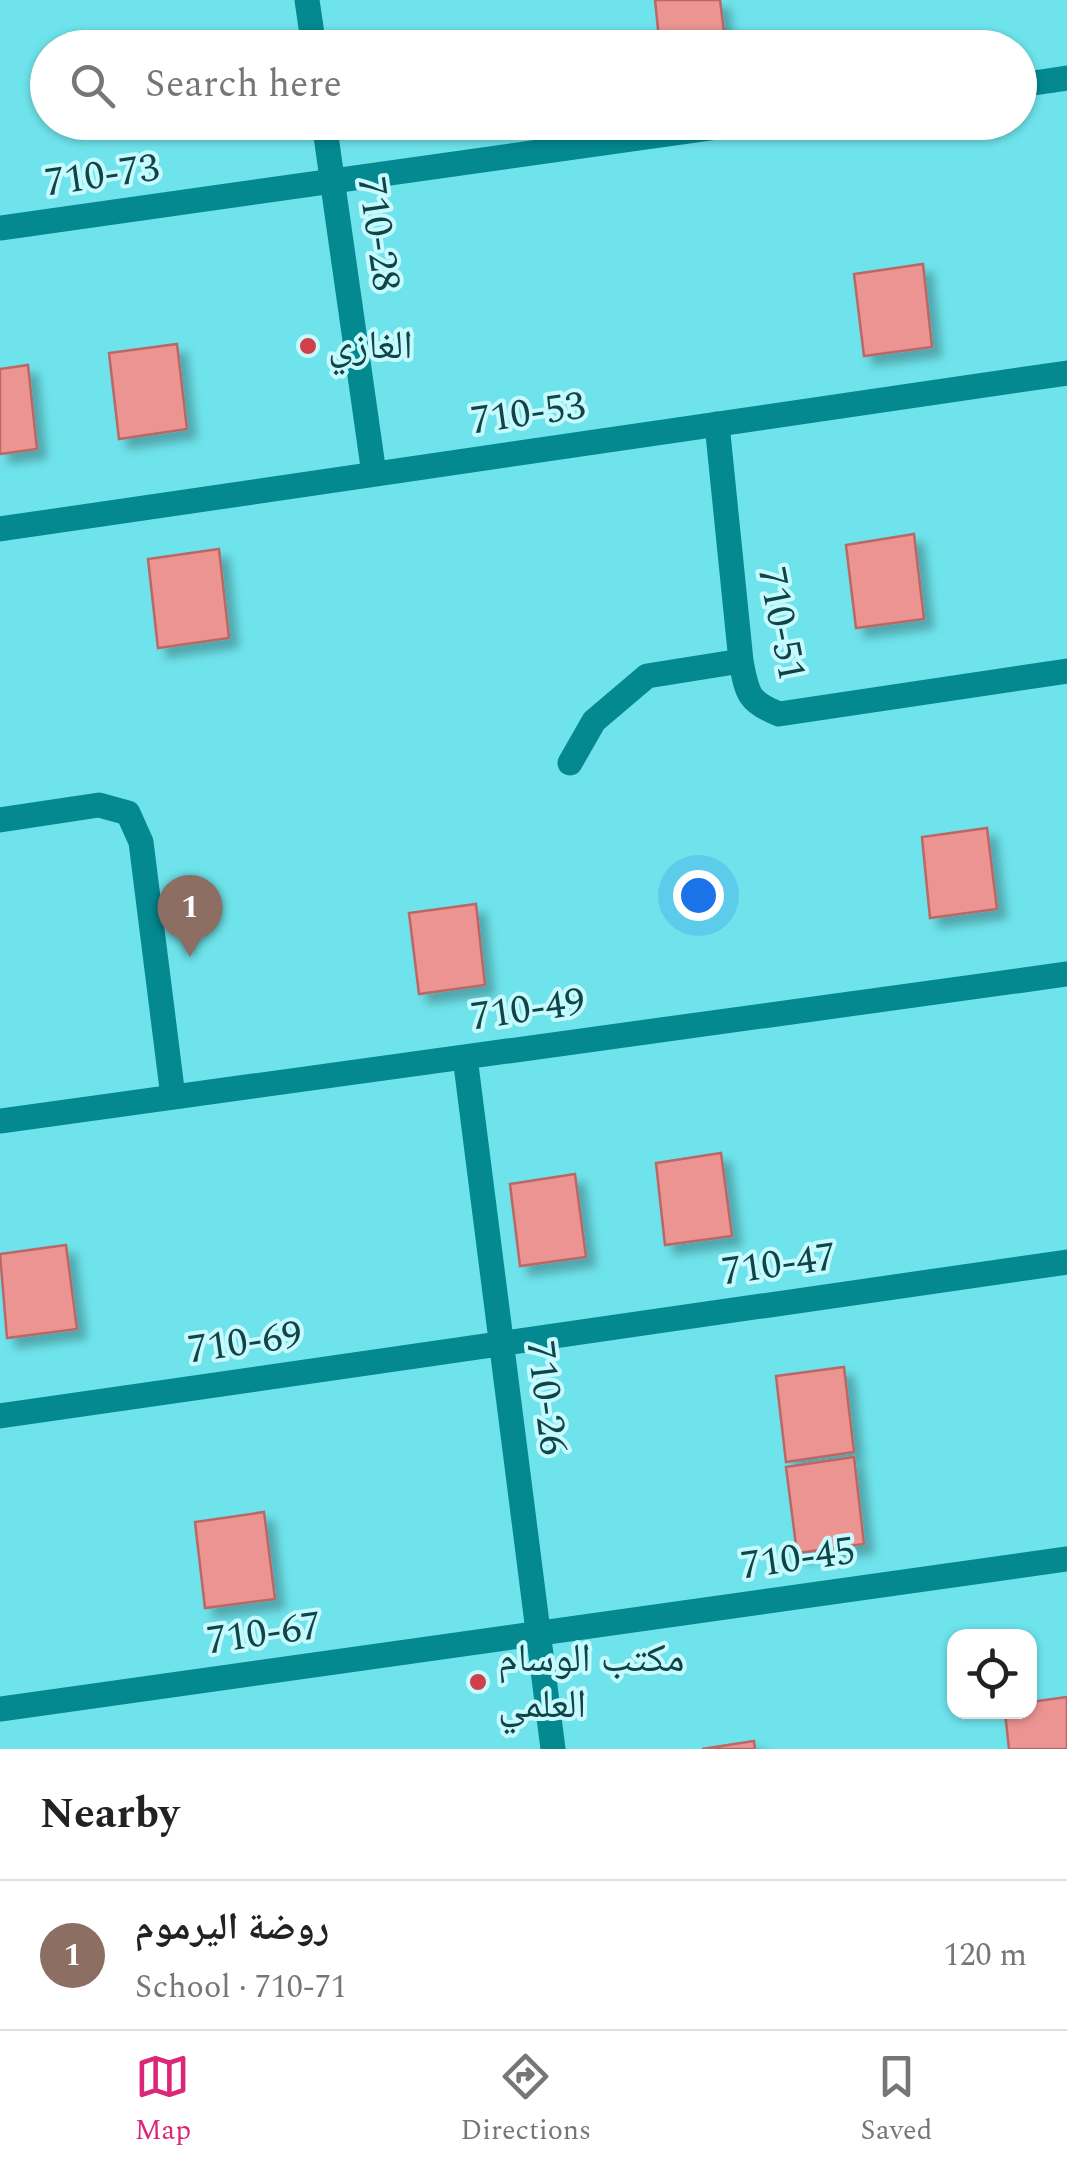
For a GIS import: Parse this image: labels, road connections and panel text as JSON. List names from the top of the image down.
{
  "streets": {
    "street": [
      "710-73",
      "710-28",
      "710-53",
      "710-51",
      "710-49",
      "710-47",
      "710-69",
      "710-26",
      "710-45",
      "710-67"
    ]
  },
  "crossings": [
    ["710-73", "710-28"],
    ["710-28", "710-53"],
    ["710-53", "710-51"],
    ["710-49", "710-26"],
    ["710-47", "710-69"],
    ["710-47", "710-26"],
    ["710-69", "710-26"],
    ["710-26", "710-45"],
    ["710-26", "710-67"],
    ["710-45", "710-67"]
  ],
  "places": ["الغازي", "مكتب الوسام العلمي"],
  "page": {
    "search": "Search here",
    "pins": "1",
    "heading": "Nearby",
    "list": [
      {
        "mark": "1",
        "name": "روضة اليرموم",
        "note": "School · 710-71",
        "value": "120 m"
      }
    ],
    "nav": ["Map", "Directions", "Saved"]
  }
}
